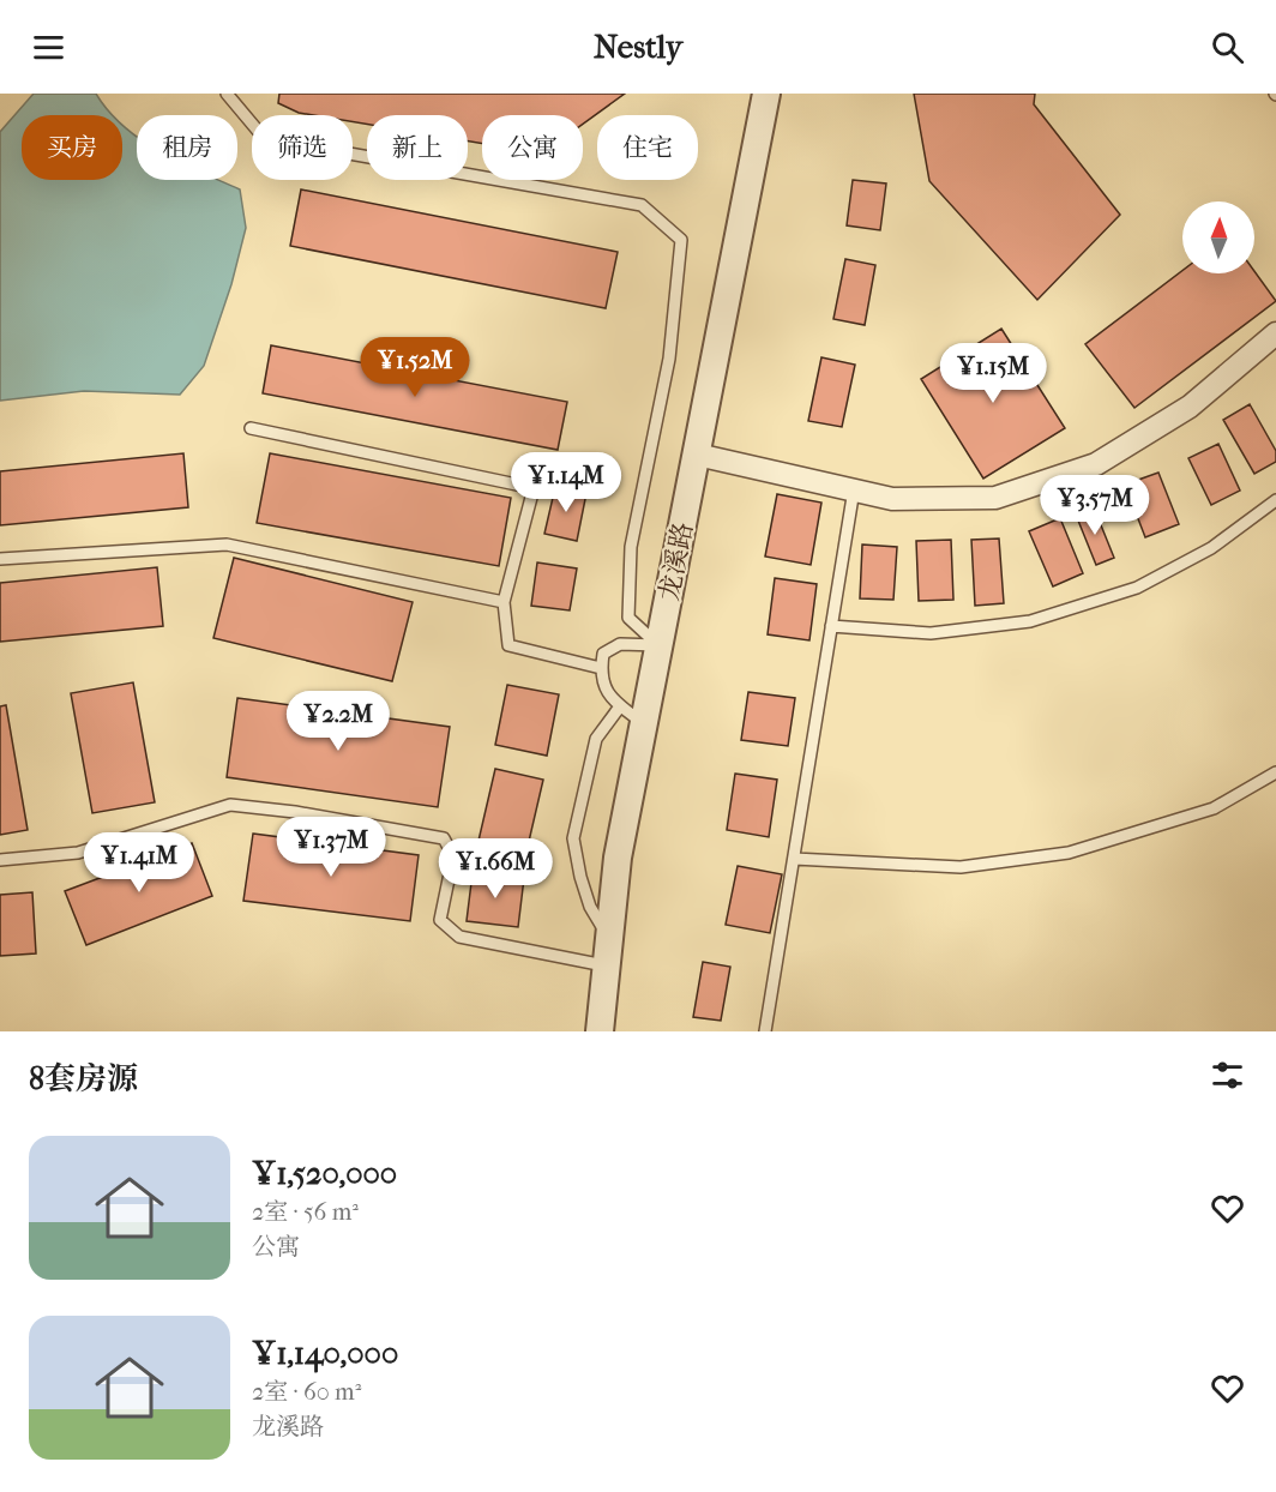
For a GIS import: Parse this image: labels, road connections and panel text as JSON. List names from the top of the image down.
{
  "streets": {
    "street": ["龙溪路"]
  },
  "north": "top",
  "page": {
    "header": "Nestly",
    "chip": [
      "买房",
      "租房",
      "筛选",
      "新上",
      "公寓",
      "住宅"
    ],
    "price": [
      "¥1.52M",
      "¥1.15M",
      "¥1.14M",
      "¥3.57M",
      "¥2.2M",
      "¥1.37M",
      "¥1.41M",
      "¥1.66M"
    ],
    "heading": "8套房源",
    "list": [
      {
        "name": "¥1,520,000",
        "note": "2室 · 56 m² · 公寓"
      },
      {
        "name": "¥1,140,000",
        "note": "2室 · 60 m² · 龙溪路"
      }
    ]
  }
}
